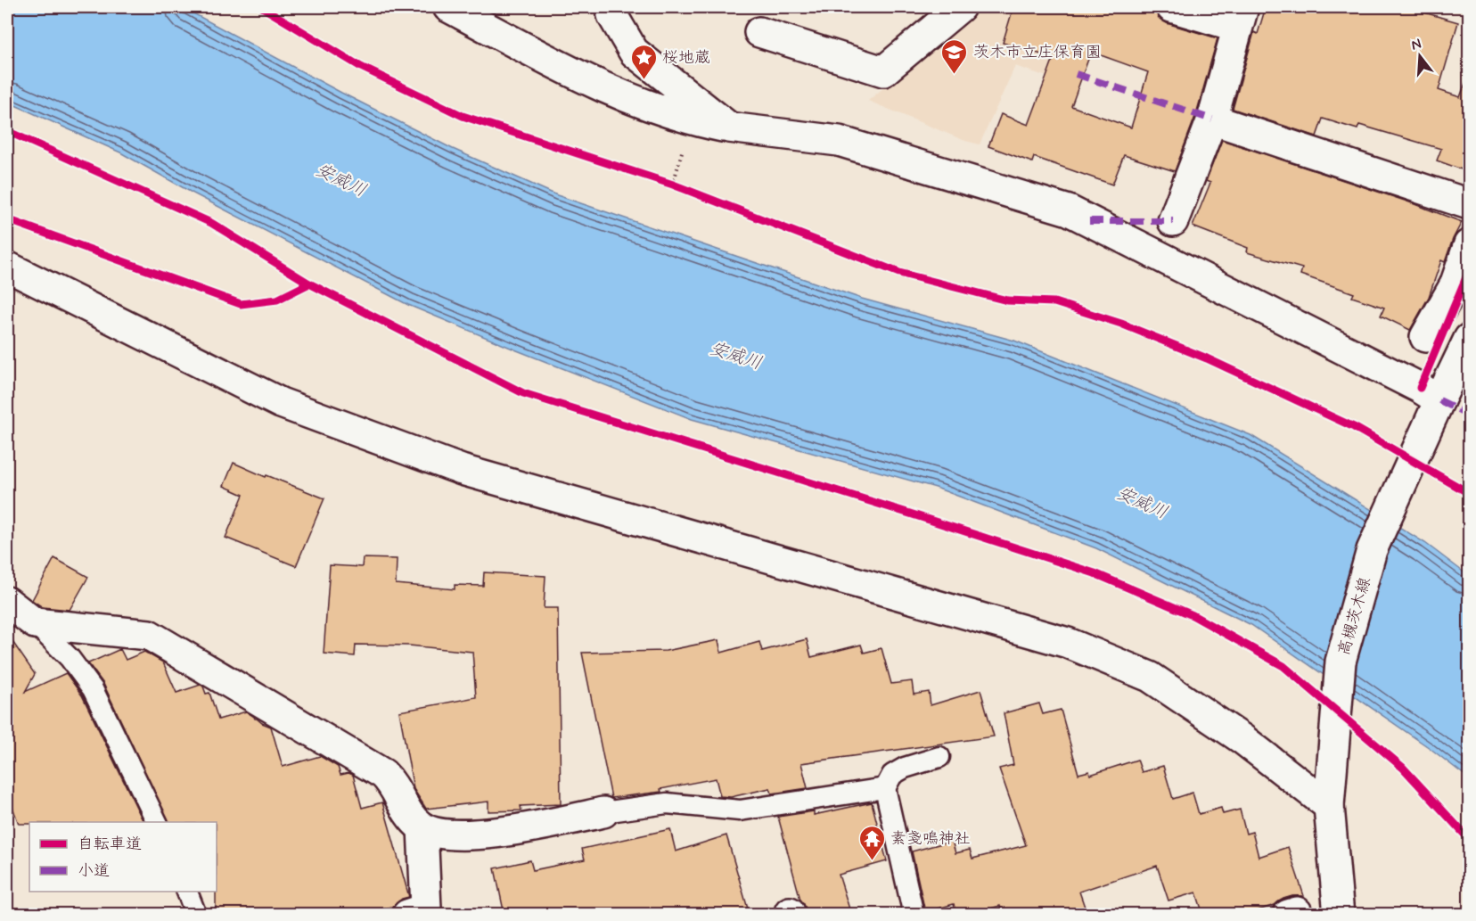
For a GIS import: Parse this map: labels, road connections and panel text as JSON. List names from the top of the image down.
{
  "streets": {
    "street": ["高槻茨木線"]
  },
  "water": ["安威川"],
  "places": {
    "school or university": ["茨木市立庄保育園"],
    "place": ["桜地蔵"],
    "temple": ["素戔嗚神社"]
  },
  "legend": ["自転車道", "小道"],
  "north": "top"
}
